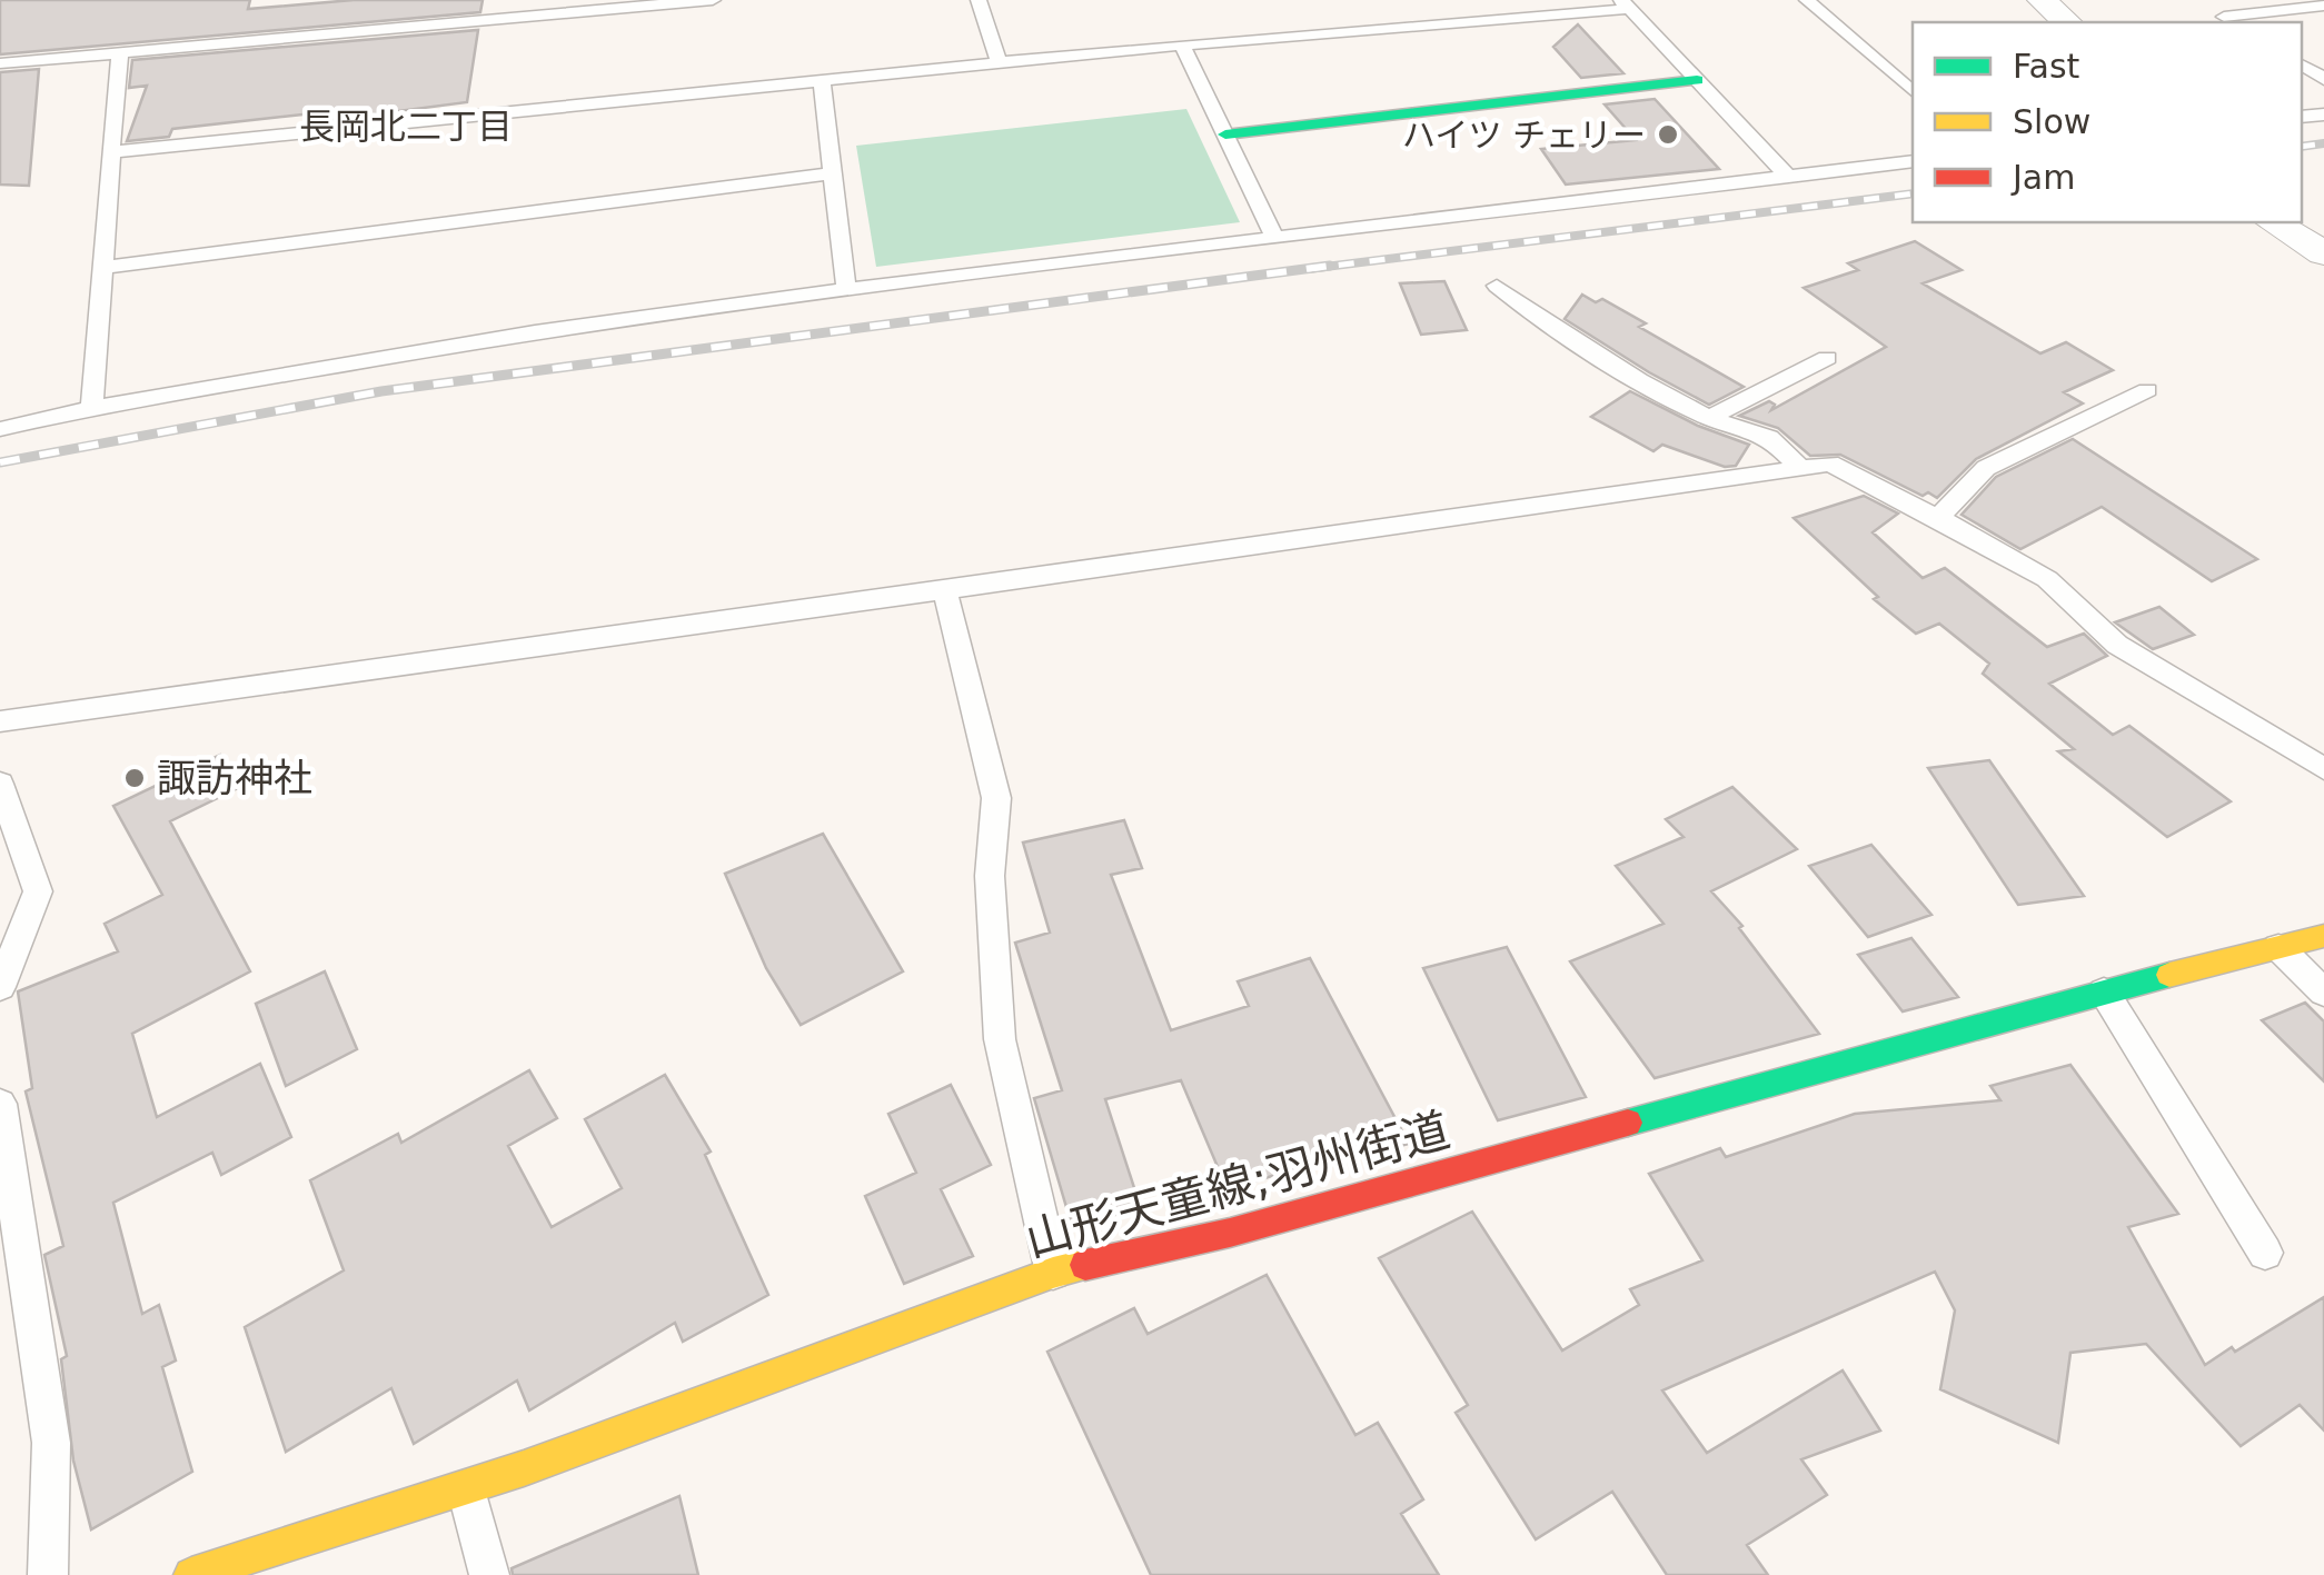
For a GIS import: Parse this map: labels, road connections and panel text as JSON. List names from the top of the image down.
{
  "streets": {
    "main road": ["山形天童線;羽州街道"]
  },
  "districts": ["長岡北二丁目"],
  "places": ["ハイツ チェリー", "諏訪神社"],
  "legend": ["Fast", "Slow", "Jam"]
}
